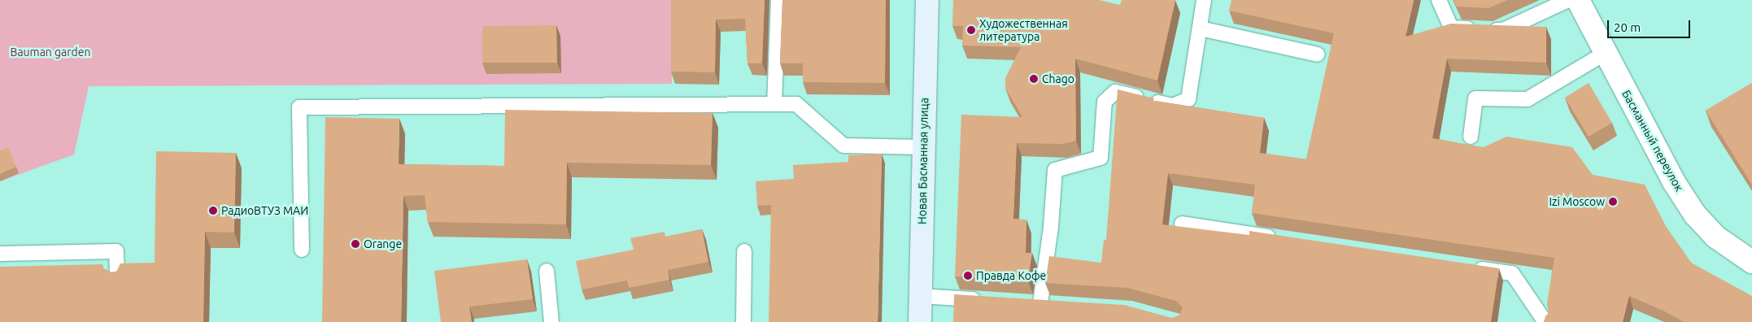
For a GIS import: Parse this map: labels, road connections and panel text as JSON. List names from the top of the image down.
{
  "streets": {
    "main road": ["Новая Басманная улица"],
    "street": ["Басманный переулок"]
  },
  "parks": ["Bauman garden"],
  "places": [
    "Художественная литература",
    "Chago",
    "Izi Moscow",
    "РадиоВТУЗ МАИ",
    "Orange",
    "Правда Кофе"
  ],
  "scale_bar": "20 m"
}
